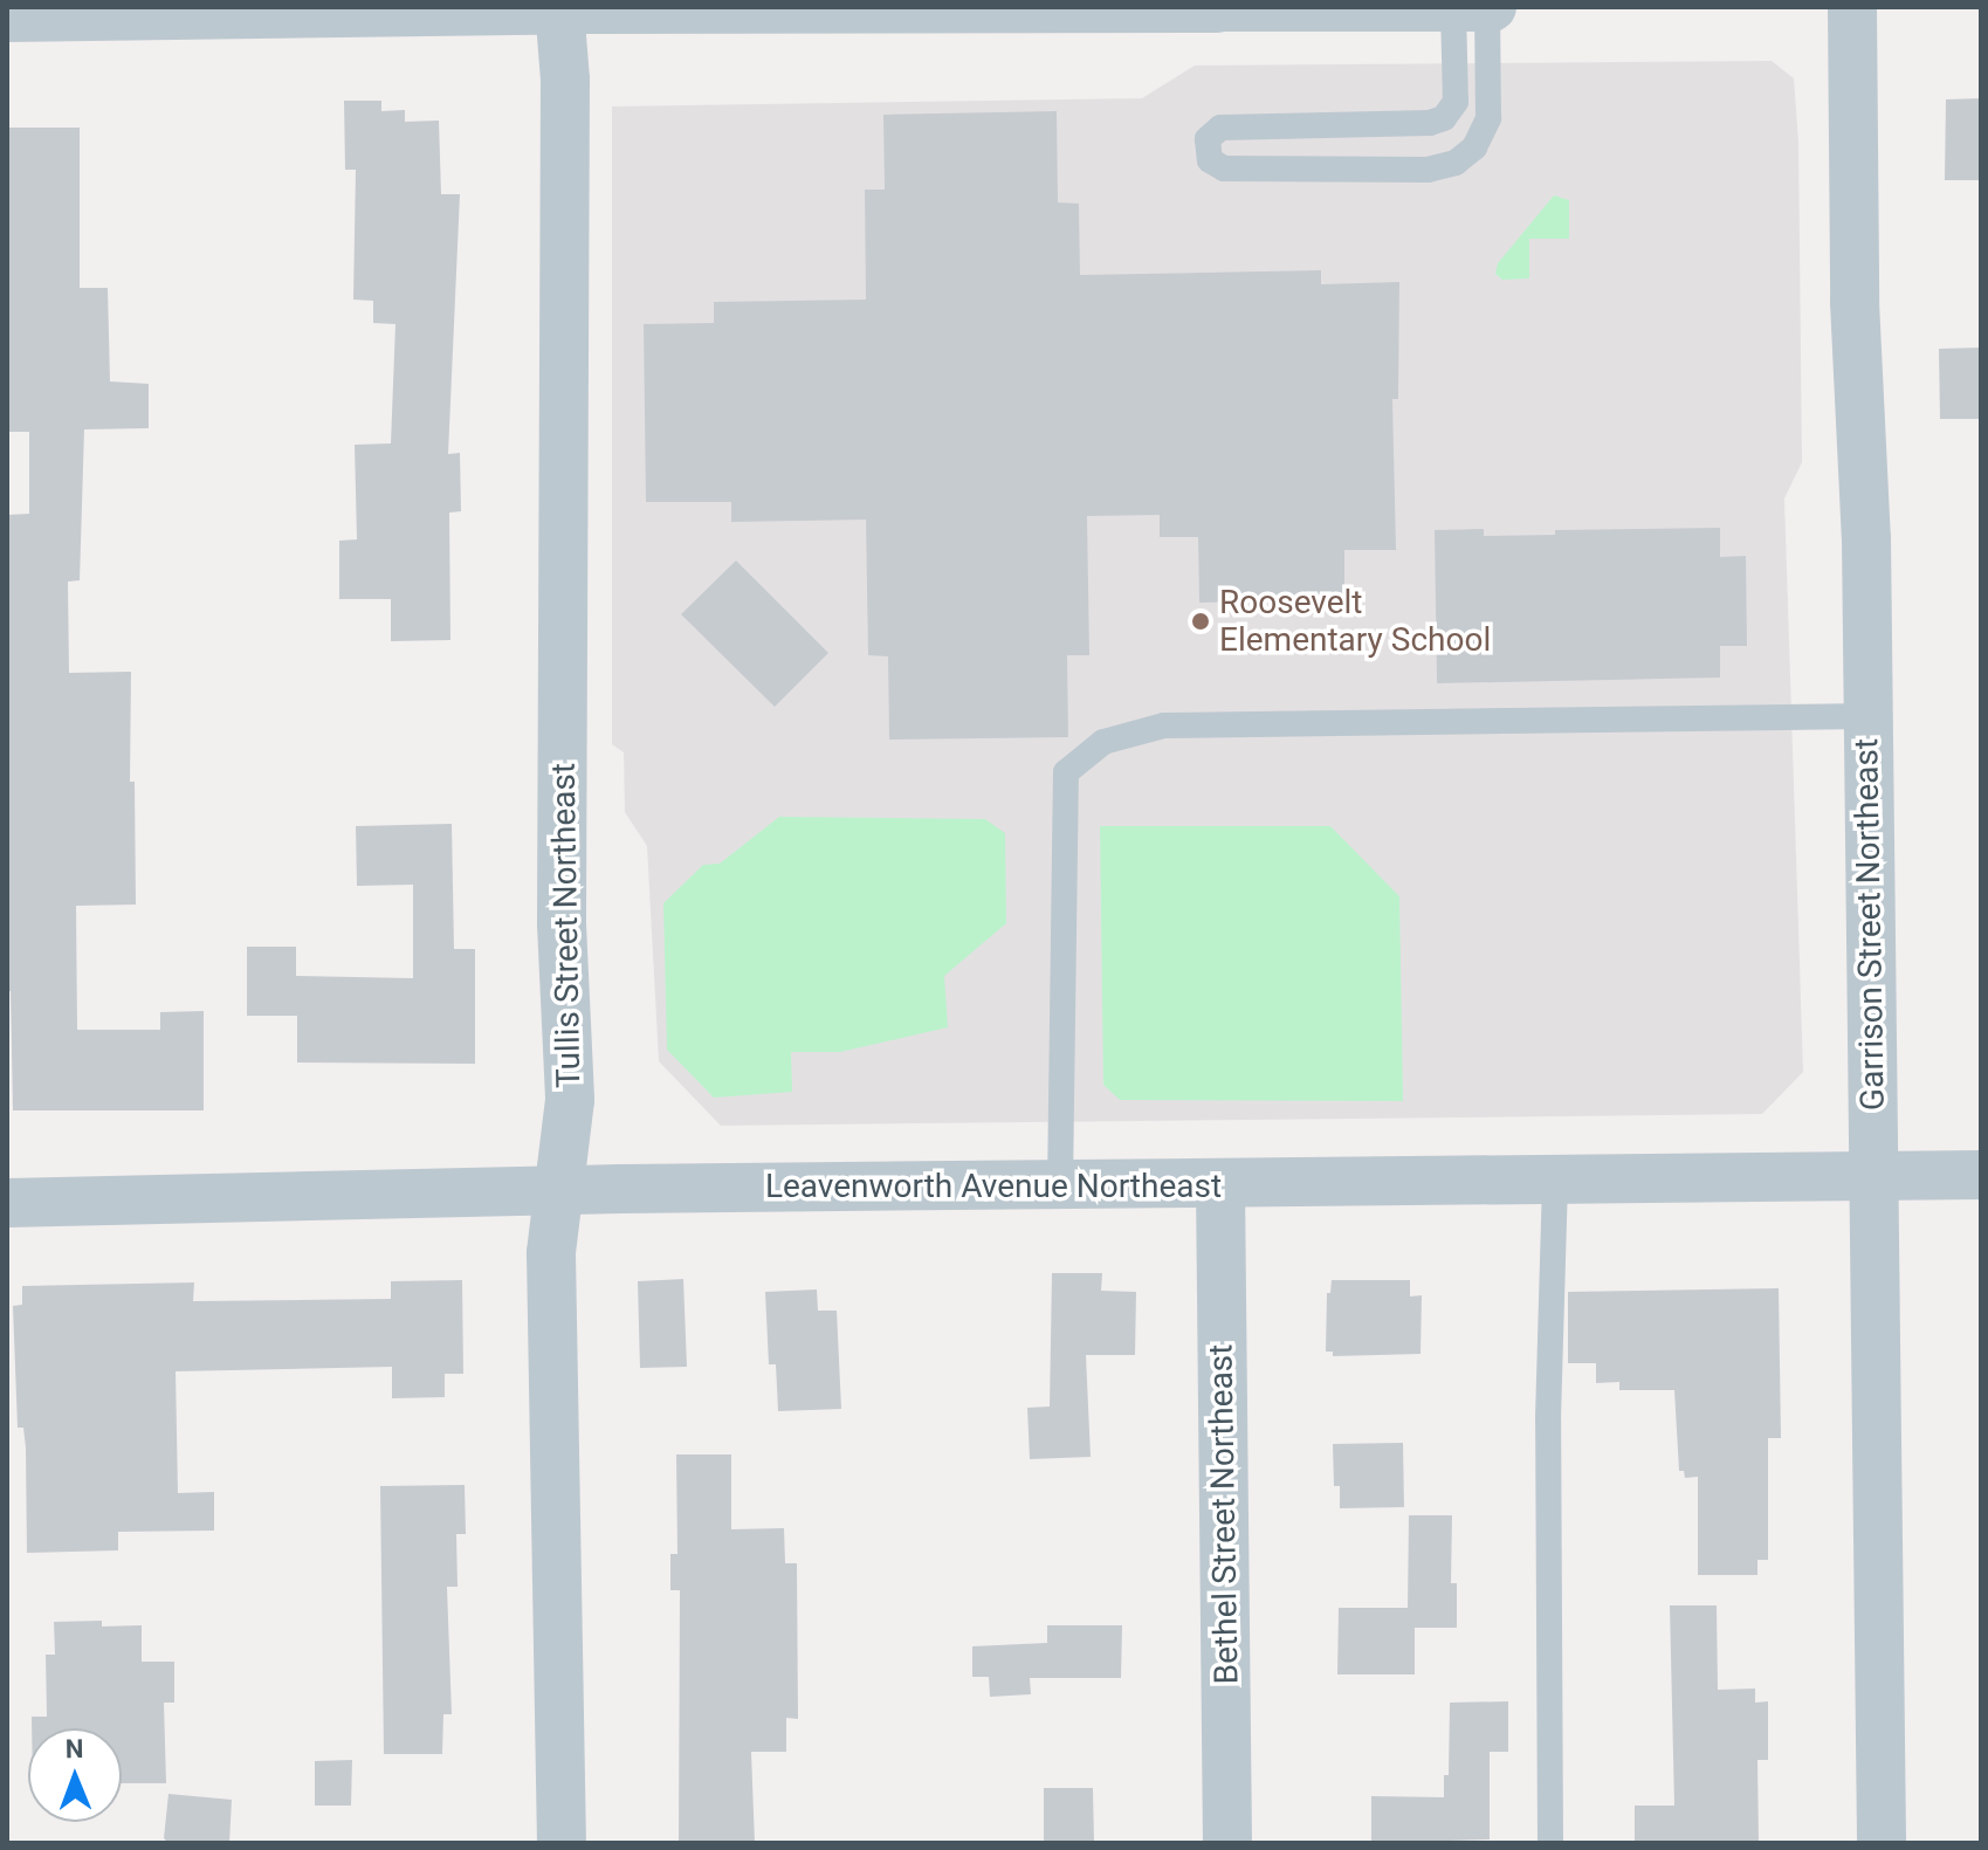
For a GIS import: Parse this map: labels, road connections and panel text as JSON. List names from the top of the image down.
{
  "streets": {
    "street": [
      "Garrison Street Northeast",
      "Tullis Street Northeast",
      "Leavenworth Avenue Northeast",
      "Bethel Street Northeast"
    ]
  },
  "crossings": [
    ["Garrison Street Northeast", "Leavenworth Avenue Northeast"],
    ["Tullis Street Northeast", "Leavenworth Avenue Northeast"],
    ["Leavenworth Avenue Northeast", "Bethel Street Northeast"]
  ],
  "places": ["Roosevelt Elementary School"],
  "north": "top"
}
